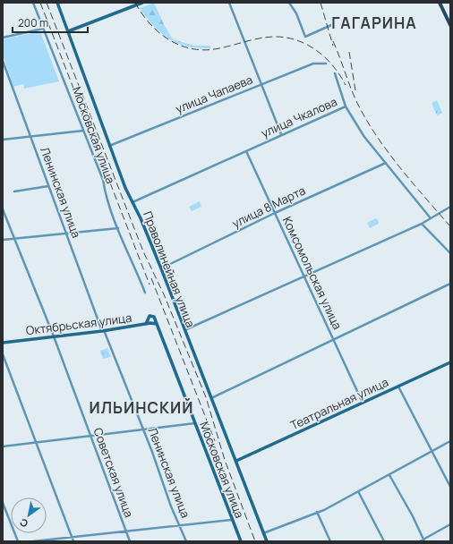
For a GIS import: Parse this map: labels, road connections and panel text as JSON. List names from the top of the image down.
{
  "streets": {
    "main road": [
      "Московская улица",
      "Праволинейная улица",
      "Октябрьская улица",
      "Театральная улица"
    ],
    "street": [
      "улица Чапаева",
      "улица Чкалова",
      "Ленинская улица",
      "улица 8 Марта",
      "Комсомольская улица",
      "Советская улица"
    ]
  },
  "crossings": [
    ["улица Чапаева", "Праволинейная улица"],
    ["улица Чкалова", "улица 8 Марта"],
    ["улица Чкалова", "Праволинейная улица"],
    ["улица Чкалова", "Комсомольская улица"],
    ["Московская улица", "Октябрьская улица"],
    ["Ленинская улица", "Октябрьская улица"],
    ["улица 8 Марта", "Праволинейная улица"],
    ["улица 8 Марта", "Комсомольская улица"],
    ["Праволинейная улица", "Театральная улица"],
    ["Комсомольская улица", "Театральная улица"],
    ["Октябрьская улица", "Советская улица"]
  ],
  "districts": ["ГАГАРИНА", "ИЛЬИНСКИЙ"],
  "scale_bar": "200 m",
  "north": "bottom left"
}
